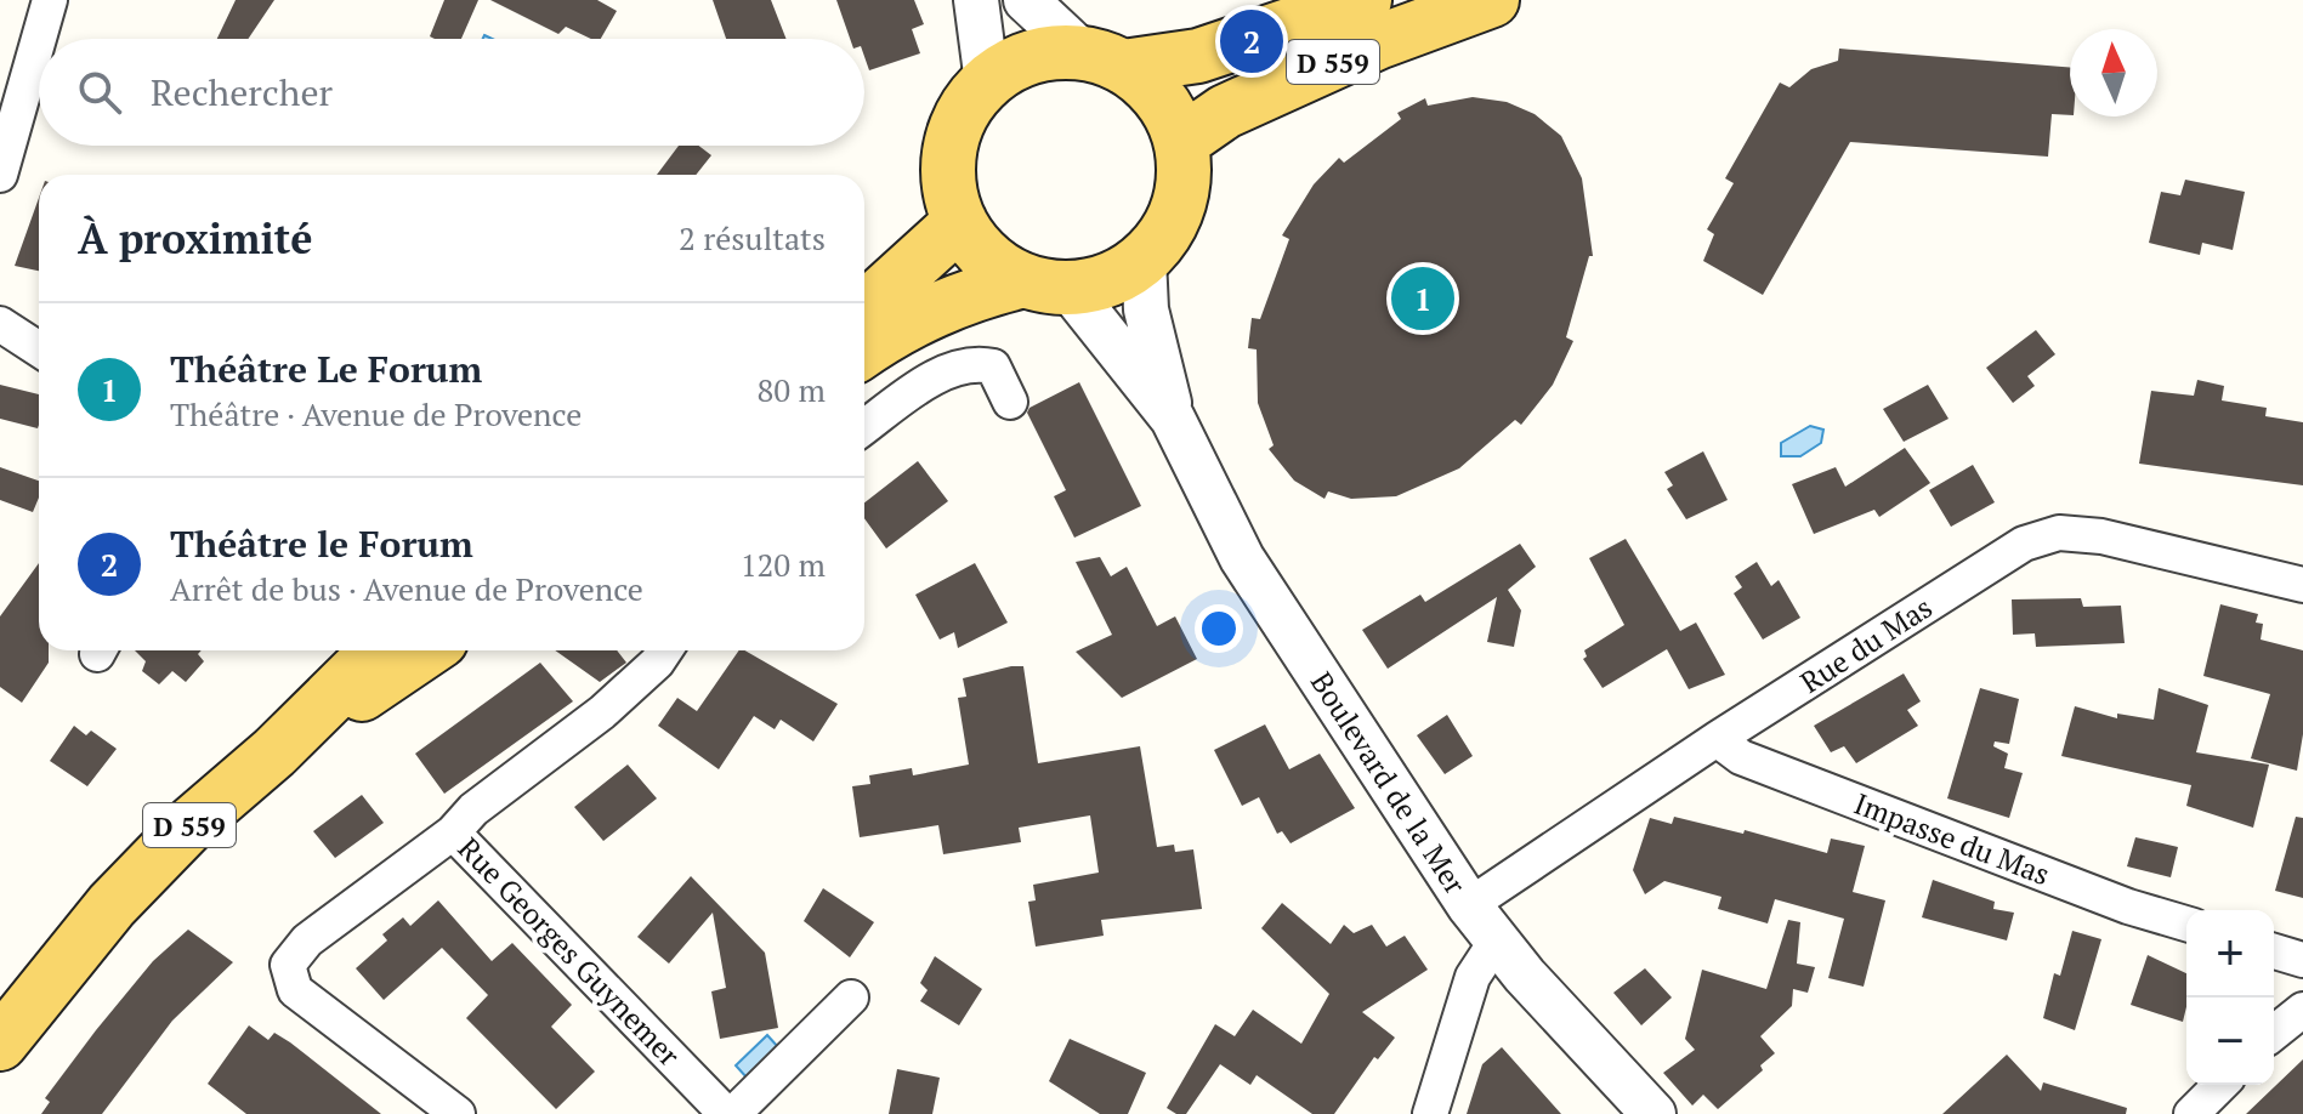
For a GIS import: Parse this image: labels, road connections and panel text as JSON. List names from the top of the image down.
{
  "streets": {
    "main road": ["D 559"],
    "street": [
      "Rue du Mas",
      "Boulevard de la Mer",
      "Impasse du Mas",
      "Rue Georges Guynemer"
    ]
  },
  "crossings": [
    ["D 559", "Boulevard de la Mer"],
    ["Rue du Mas", "Boulevard de la Mer"],
    ["Rue du Mas", "Impasse du Mas"]
  ],
  "north": "top",
  "page": {
    "pins": ["2", "1"],
    "search": "Rechercher",
    "heading": ["À proximité", "2 résultats"],
    "list": [
      {
        "mark": "1",
        "name": "Théâtre Le Forum",
        "note": "Théâtre · Avenue de Provence",
        "value": "80 m"
      },
      {
        "mark": "2",
        "name": "Théâtre le Forum",
        "note": "Arrêt de bus · Avenue de Provence",
        "value": "120 m"
      }
    ],
    "map_buttons": ["+", "−"]
  }
}
